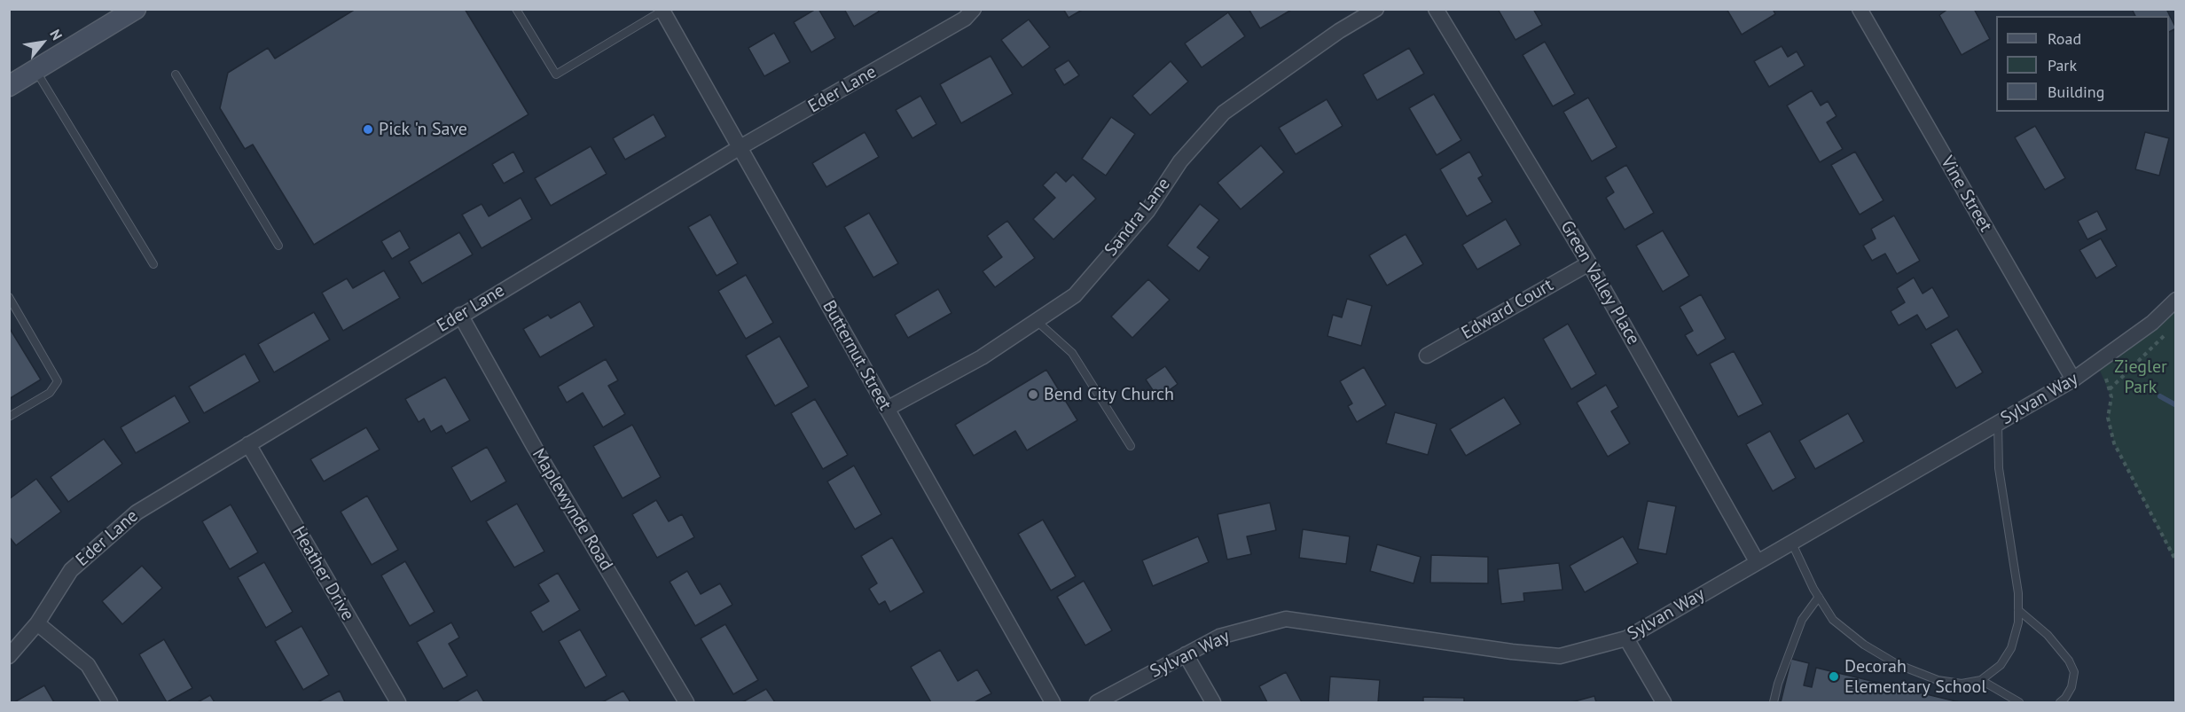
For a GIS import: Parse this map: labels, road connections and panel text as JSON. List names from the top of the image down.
{
  "streets": {
    "street": [
      "Eder Lane",
      "Vine Street",
      "Sandra Lane",
      "Green Valley Place",
      "Edward Court",
      "Butternut Street",
      "Sylvan Way",
      "Maplewynde Road",
      "Heather Drive"
    ]
  },
  "crossings": [
    ["Eder Lane", "Butternut Street"],
    ["Eder Lane", "Maplewynde Road"],
    ["Eder Lane", "Heather Drive"],
    ["Vine Street", "Sylvan Way"],
    ["Sandra Lane", "Butternut Street"],
    ["Green Valley Place", "Edward Court"],
    ["Green Valley Place", "Sylvan Way"]
  ],
  "parks": ["Ziegler Park"],
  "places": ["Pick 'n Save", "Bend City Church", "Decorah Elementary School"],
  "legend": ["Road", "Park", "Building"],
  "north": "top right"
}
